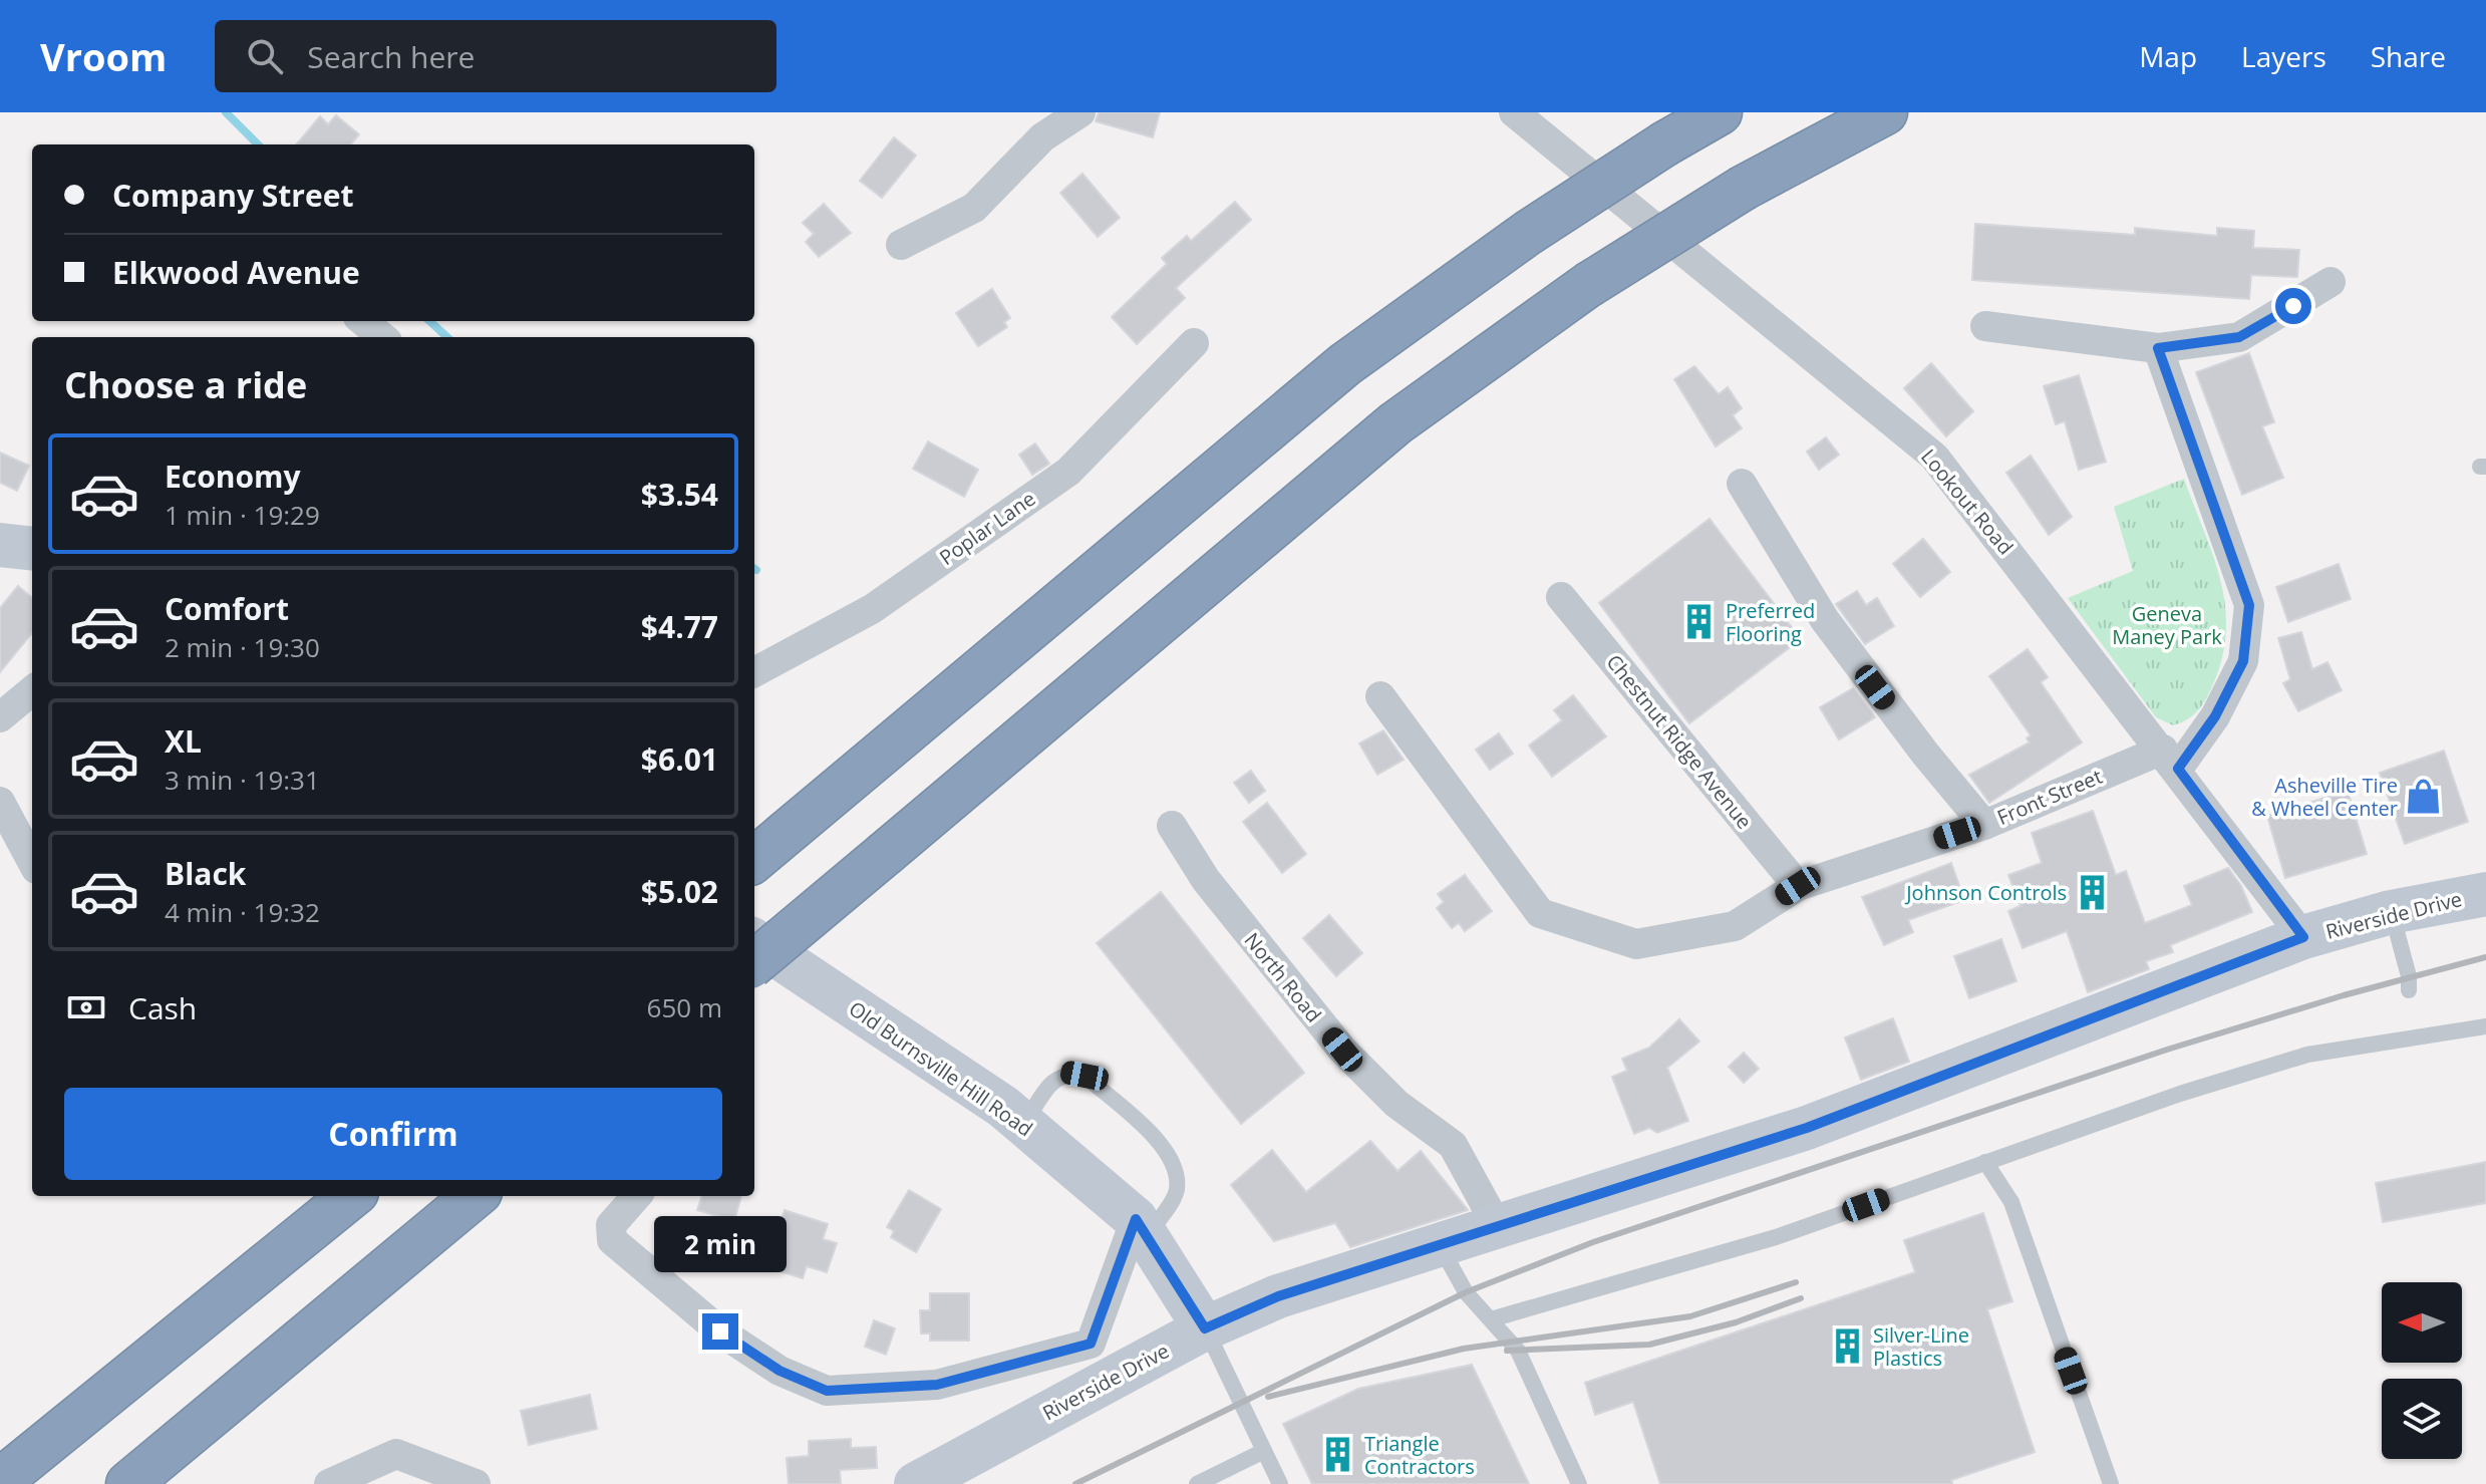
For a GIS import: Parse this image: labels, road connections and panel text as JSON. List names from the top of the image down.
{
  "streets": {
    "main road": ["Riverside Drive", "Old Burnsville Hill Road"],
    "street": [
      "Lookout Road",
      "Poplar Lane",
      "Chestnut Ridge Avenue",
      "Front Street",
      "North Road"
    ]
  },
  "crossings": [
    ["Lookout Road", "Front Street"],
    ["Lookout Road", "Riverside Drive"],
    ["Chestnut Ridge Avenue", "Front Street"],
    ["Riverside Drive", "North Road"],
    ["Riverside Drive", "Old Burnsville Hill Road"]
  ],
  "parks": ["Geneva Maney Park"],
  "places": {
    "building": [
      "Preferred Flooring",
      "Johnson Controls",
      "Silver-Line Plastics",
      "Triangle Contractors"
    ],
    "shop": ["Asheville Tire & Wheel Center"]
  },
  "north": "left",
  "page": {
    "header": "Vroom",
    "search": "Search here",
    "nav": ["Map", "Layers", "Share"],
    "banner": ["Company Street", "Elkwood Avenue"],
    "heading": "Choose a ride",
    "list": [
      {
        "name": "Economy",
        "note": "1 min · 19:29",
        "value": "$3.54"
      },
      {
        "name": "Comfort",
        "note": "2 min · 19:30",
        "value": "$4.77"
      },
      {
        "name": "XL",
        "note": "3 min · 19:31",
        "value": "$6.01"
      },
      {
        "name": "Black",
        "note": "4 min · 19:32",
        "value": "$5.02"
      }
    ],
    "pay": ["Cash", "650 m"],
    "buttons": "Confirm",
    "bubble": "2 min"
  }
}
